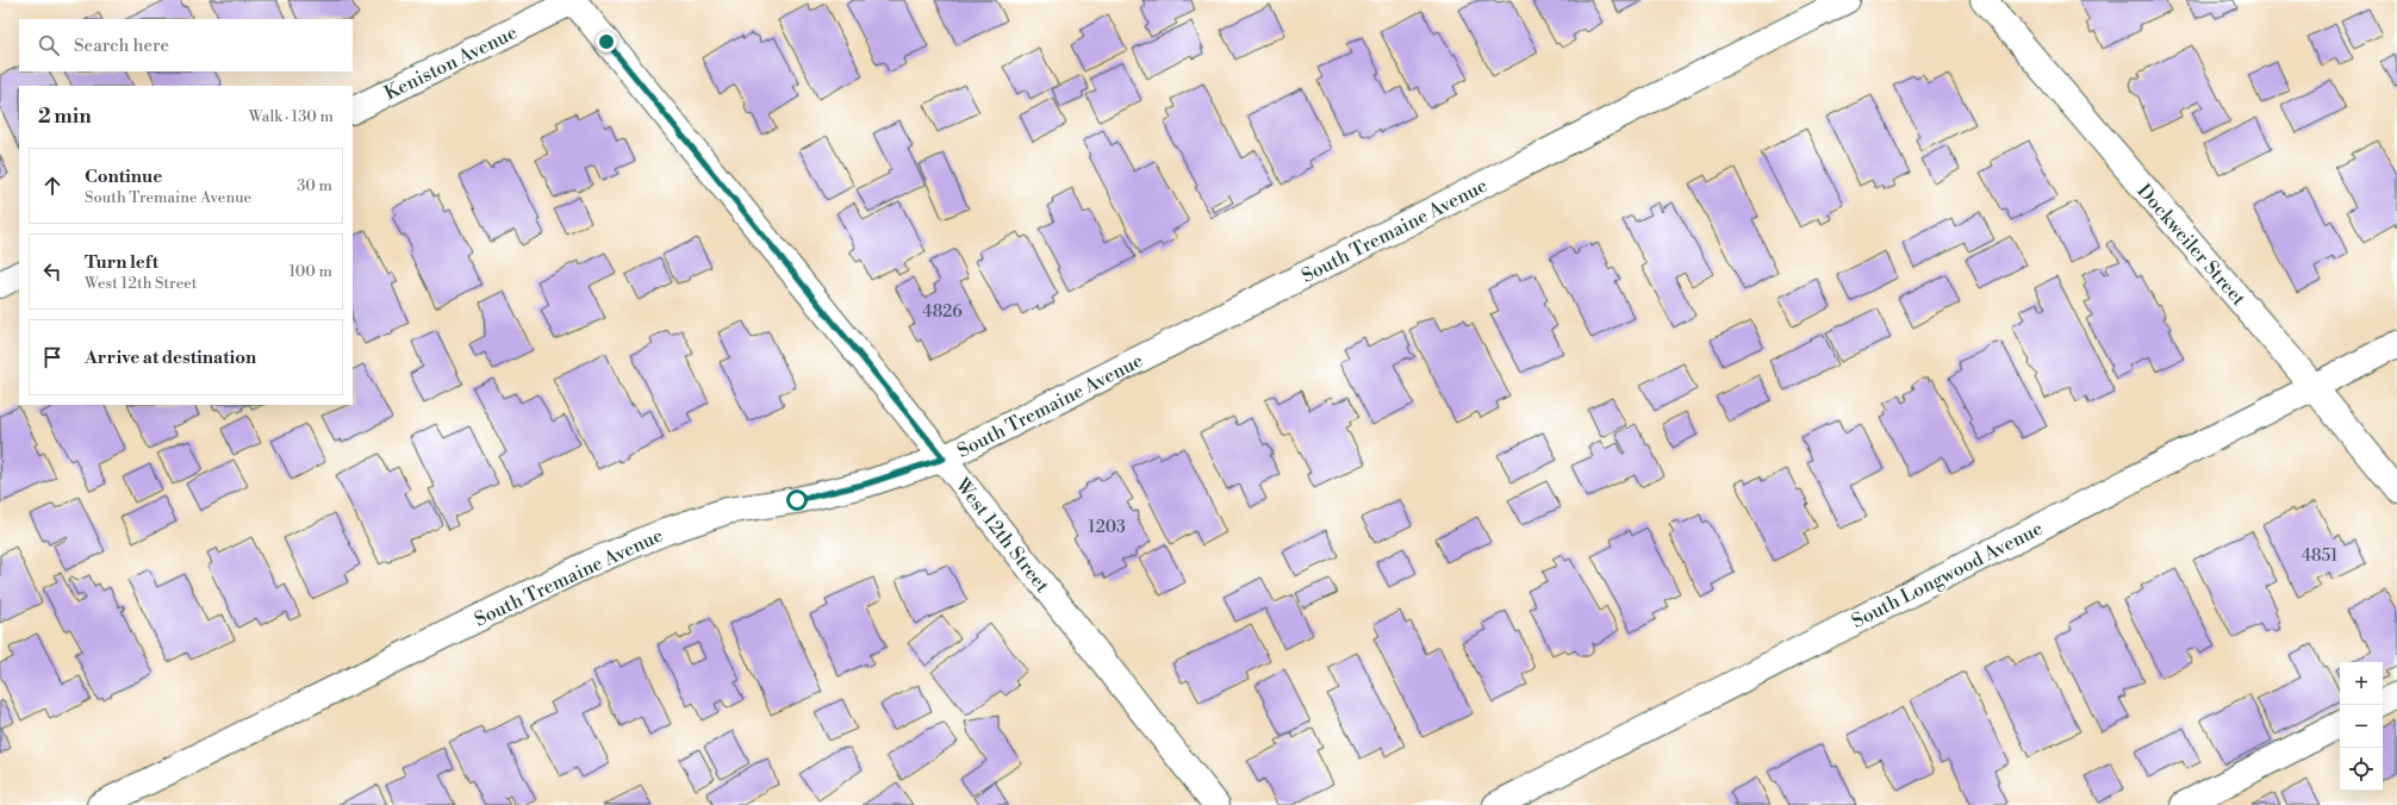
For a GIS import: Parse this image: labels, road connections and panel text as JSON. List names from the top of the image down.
{
  "streets": {
    "street": [
      "Keniston Avenue",
      "South Tremaine Avenue",
      "Dockweiler Street",
      "West 12th Street",
      "South Longwood Avenue"
    ]
  },
  "crossings": [
    ["Keniston Avenue", "West 12th Street"],
    ["South Tremaine Avenue", "West 12th Street"],
    ["Dockweiler Street", "South Longwood Avenue"]
  ],
  "house_numbers": ["4826", "1203", "4851"],
  "page": {
    "search": "Search here",
    "heading": ["2 min", "Walk · 130 m"],
    "list": [
      ["Continue", "South Tremaine Avenue", "30 m"],
      ["Turn left", "West 12th Street", "100 m"],
      "Arrive at destination"
    ],
    "map_buttons": ["+", "−"]
  }
}
